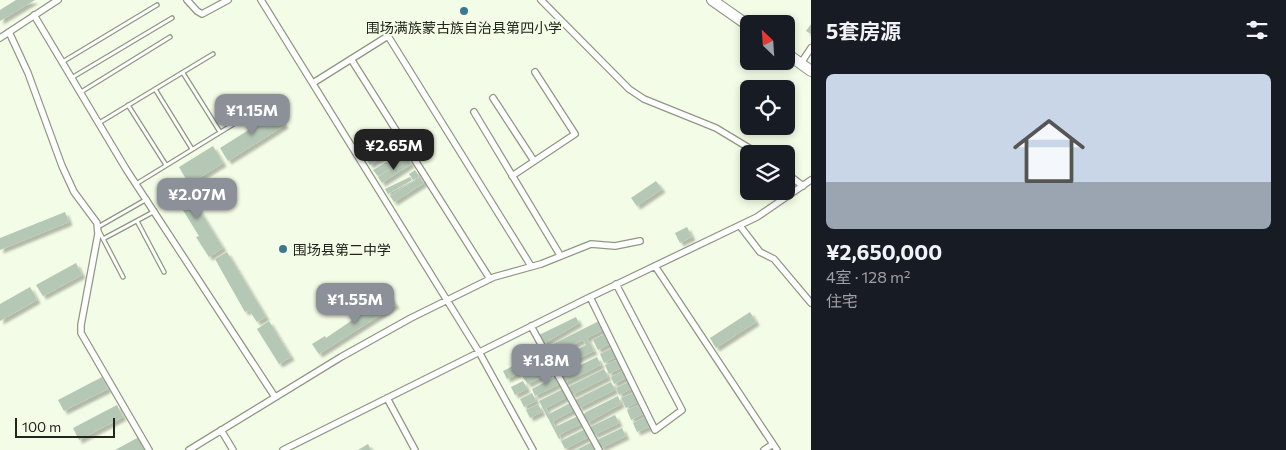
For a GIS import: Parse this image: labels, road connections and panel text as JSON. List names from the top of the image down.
{
  "places": ["围场满族蒙古族自治县第四小学", "围场县第二中学"],
  "scale_bar": "100 m",
  "north": "top left",
  "page": {
    "heading": "5套房源",
    "list": [
      {
        "name": "¥2,650,000",
        "note": "4室 · 128 m² · 住宅"
      }
    ],
    "price": [
      "¥1.15M",
      "¥2.65M",
      "¥2.07M",
      "¥1.55M",
      "¥1.8M"
    ],
    "scale": "100 m"
  }
}
